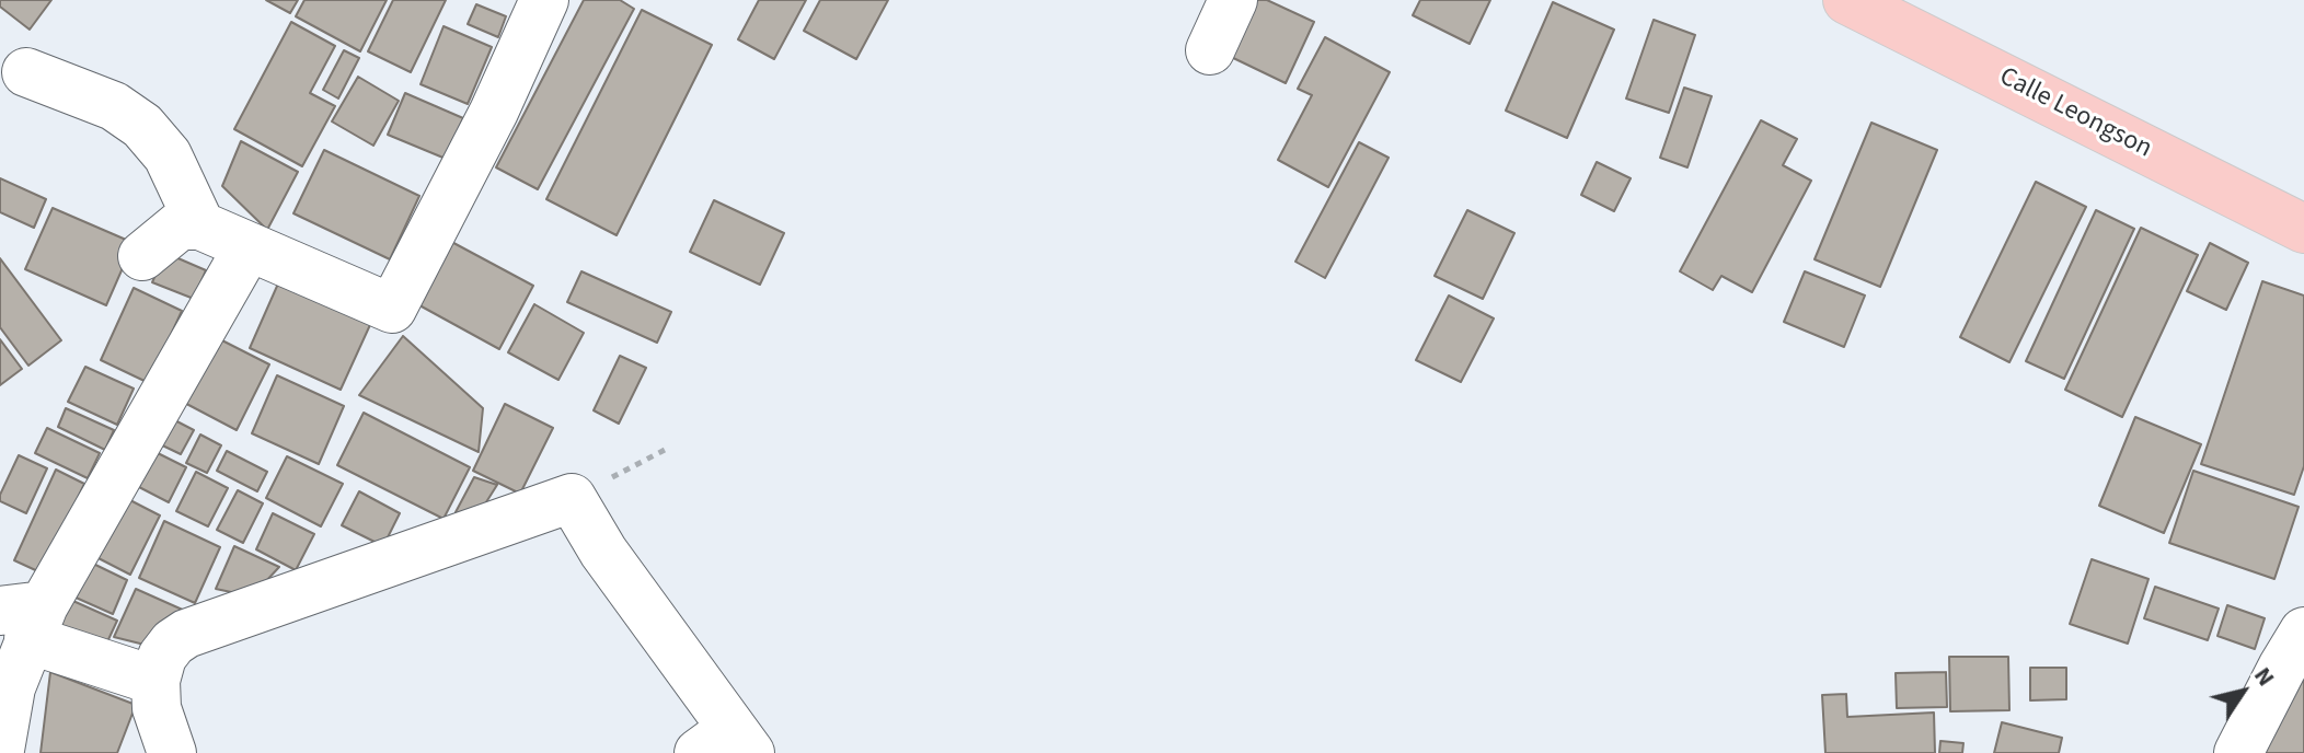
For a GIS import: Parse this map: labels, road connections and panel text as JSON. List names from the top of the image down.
{
  "streets": {
    "main road": ["Calle Leongson"]
  },
  "north": "top right"
}
